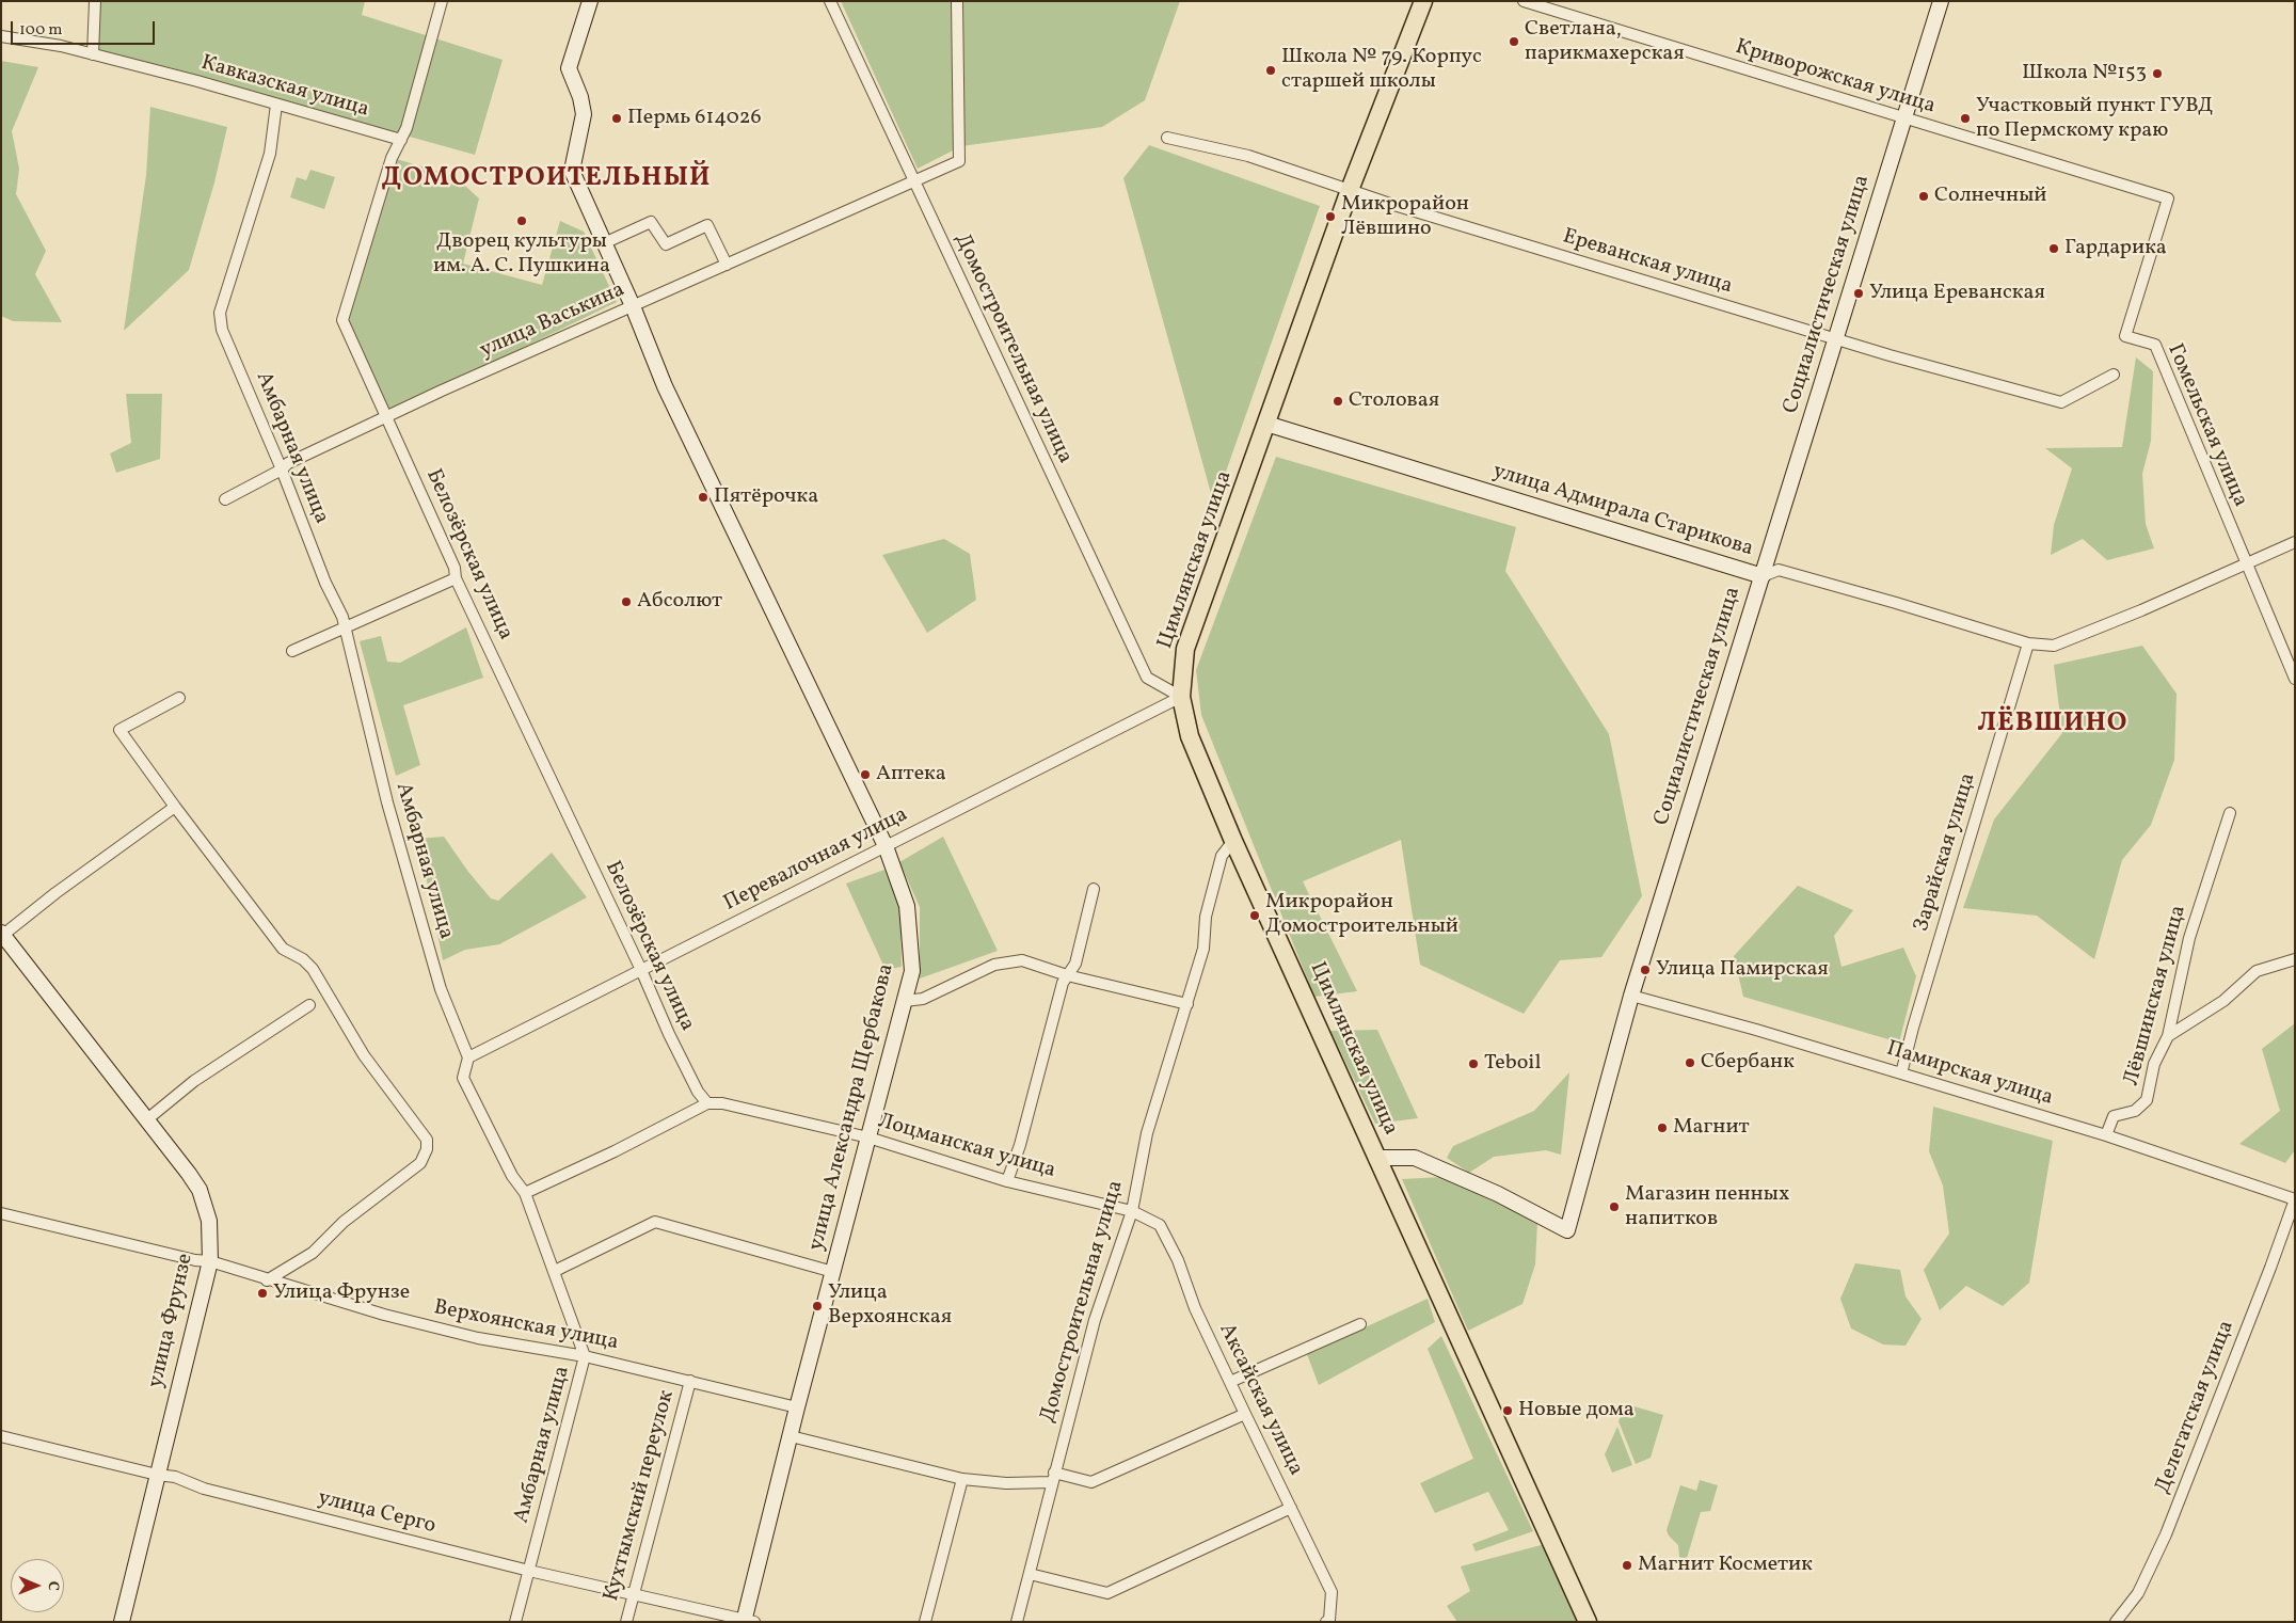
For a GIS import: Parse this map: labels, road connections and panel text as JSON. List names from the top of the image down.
{
  "streets": {
    "main road": ["Цимлянская улица"],
    "street": [
      "Криворожская улица",
      "Кавказская улица",
      "Ереванская улица",
      "Социалистическая улица",
      "улица Васькина",
      "Домостроительная улица",
      "Гомельская улица",
      "Амбарная улица",
      "улица Адмирала Старикова",
      "Белозёрская улица",
      "Зарайская улица",
      "Перевалочная улица",
      "Лёвшинская улица",
      "Памирская улица",
      "улица Александра Щербакова",
      "Лоцманская улица",
      "улица Фрунзе",
      "Верхоянская улица",
      "Аксайская улица",
      "Делегатская улица",
      "Кухтымский переулок",
      "улица Серго"
    ]
  },
  "crossings": [
    ["Криворожская улица", "Социалистическая улица"],
    ["Криворожская улица", "Гомельская улица"],
    ["Кавказская улица", "Амбарная улица"],
    ["Кавказская улица", "Белозёрская улица"],
    ["Ереванская улица", "Социалистическая улица"],
    ["Ереванская улица", "Цимлянская улица"],
    ["Социалистическая улица", "улица Адмирала Старикова"],
    ["Социалистическая улица", "Цимлянская улица"],
    ["Социалистическая улица", "Памирская улица"],
    ["улица Васькина", "Домостроительная улица"],
    ["улица Васькина", "Амбарная улица"],
    ["улица Васькина", "Белозёрская улица"],
    ["улица Васькина", "улица Александра Щербакова"],
    ["Домостроительная улица", "Цимлянская улица"],
    ["Домостроительная улица", "Перевалочная улица"],
    ["Домостроительная улица", "Лоцманская улица"],
    ["Домостроительная улица", "Аксайская улица"],
    ["Гомельская улица", "улица Адмирала Старикова"],
    ["Амбарная улица", "Перевалочная улица"],
    ["Амбарная улица", "Верхоянская улица"],
    ["Амбарная улица", "улица Серго"],
    ["улица Адмирала Старикова", "Цимлянская улица"],
    ["улица Адмирала Старикова", "Зарайская улица"],
    ["Белозёрская улица", "Перевалочная улица"],
    ["Белозёрская улица", "Лоцманская улица"],
    ["Цимлянская улица", "Перевалочная улица"],
    ["Зарайская улица", "Памирская улица"],
    ["Перевалочная улица", "улица Александра Щербакова"],
    ["Лёвшинская улица", "Памирская улица"],
    ["Памирская улица", "Делегатская улица"],
    ["улица Александра Щербакова", "Лоцманская улица"],
    ["улица Александра Щербакова", "Верхоянская улица"],
    ["улица Александра Щербакова", "улица Серго"],
    ["Лоцманская улица", "Аксайская улица"],
    ["улица Фрунзе", "Верхоянская улица"],
    ["улица Фрунзе", "улица Серго"],
    ["Верхоянская улица", "Кухтымский переулок"],
    ["Кухтымский переулок", "улица Серго"]
  ],
  "districts": ["ДОМОСТРОИТЕЛЬНЫЙ", "ЛЁВШИНО"],
  "places": [
    "Светлана, парикмахерская",
    "Школа № 79. Корпус старшей школы",
    "Школа №153",
    "Пермь 614026",
    "Участковый пункт ГУВД по Пермскому краю",
    "Солнечный",
    "Микрорайон Лёвшино",
    "Дворец культуры им. А. С. Пушкина",
    "Гардарика",
    "Улица Ереванская",
    "Столовая",
    "Пятёрочка",
    "Абсолют",
    "Аптека",
    "Микрорайон Домостроительный",
    "Улица Памирская",
    "Сбербанк",
    "Teboil",
    "Магнит",
    "Магазин пенных напитков",
    "Улица Фрунзе",
    "Улица Верхоянская",
    "Новые дома",
    "Магнит Косметик"
  ],
  "scale_bar": "100 m",
  "north": "right"
}
